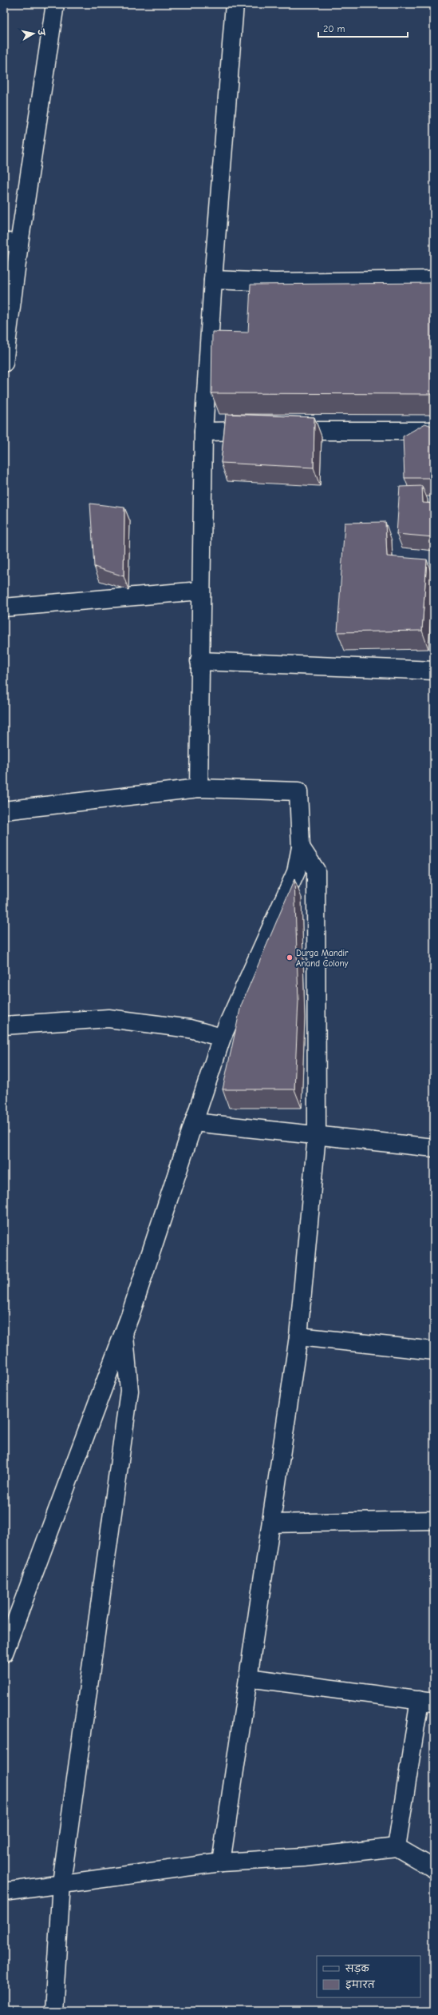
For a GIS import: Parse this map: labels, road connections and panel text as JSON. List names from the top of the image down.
{
  "places": ["Durga Mandir Anand Colony"],
  "legend": ["सड़क", "इमारत"],
  "scale_bar": "20 m",
  "north": "right"
}
